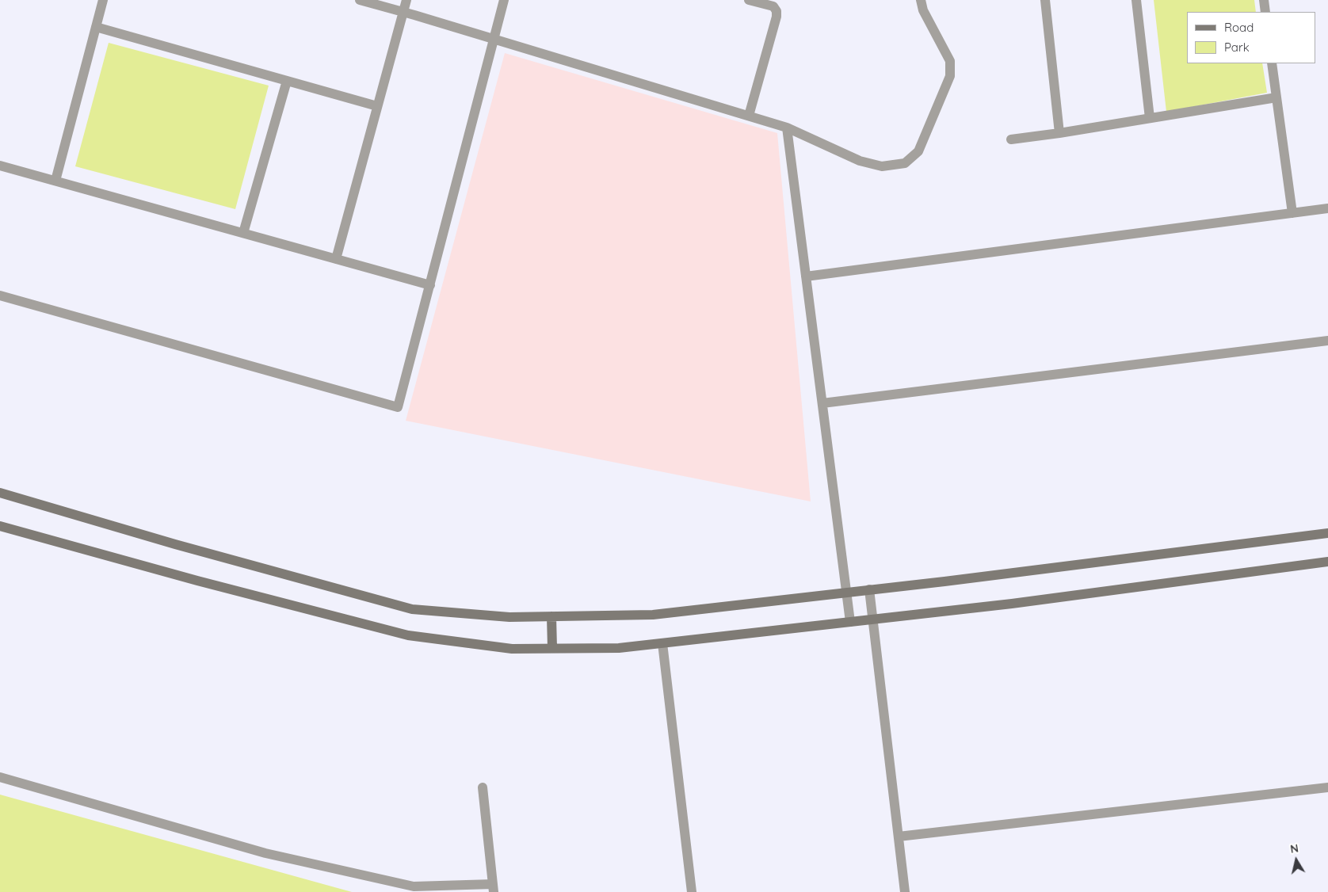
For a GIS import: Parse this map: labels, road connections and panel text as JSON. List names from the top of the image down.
{
  "legend": ["Road", "Park"],
  "north": "top"
}
